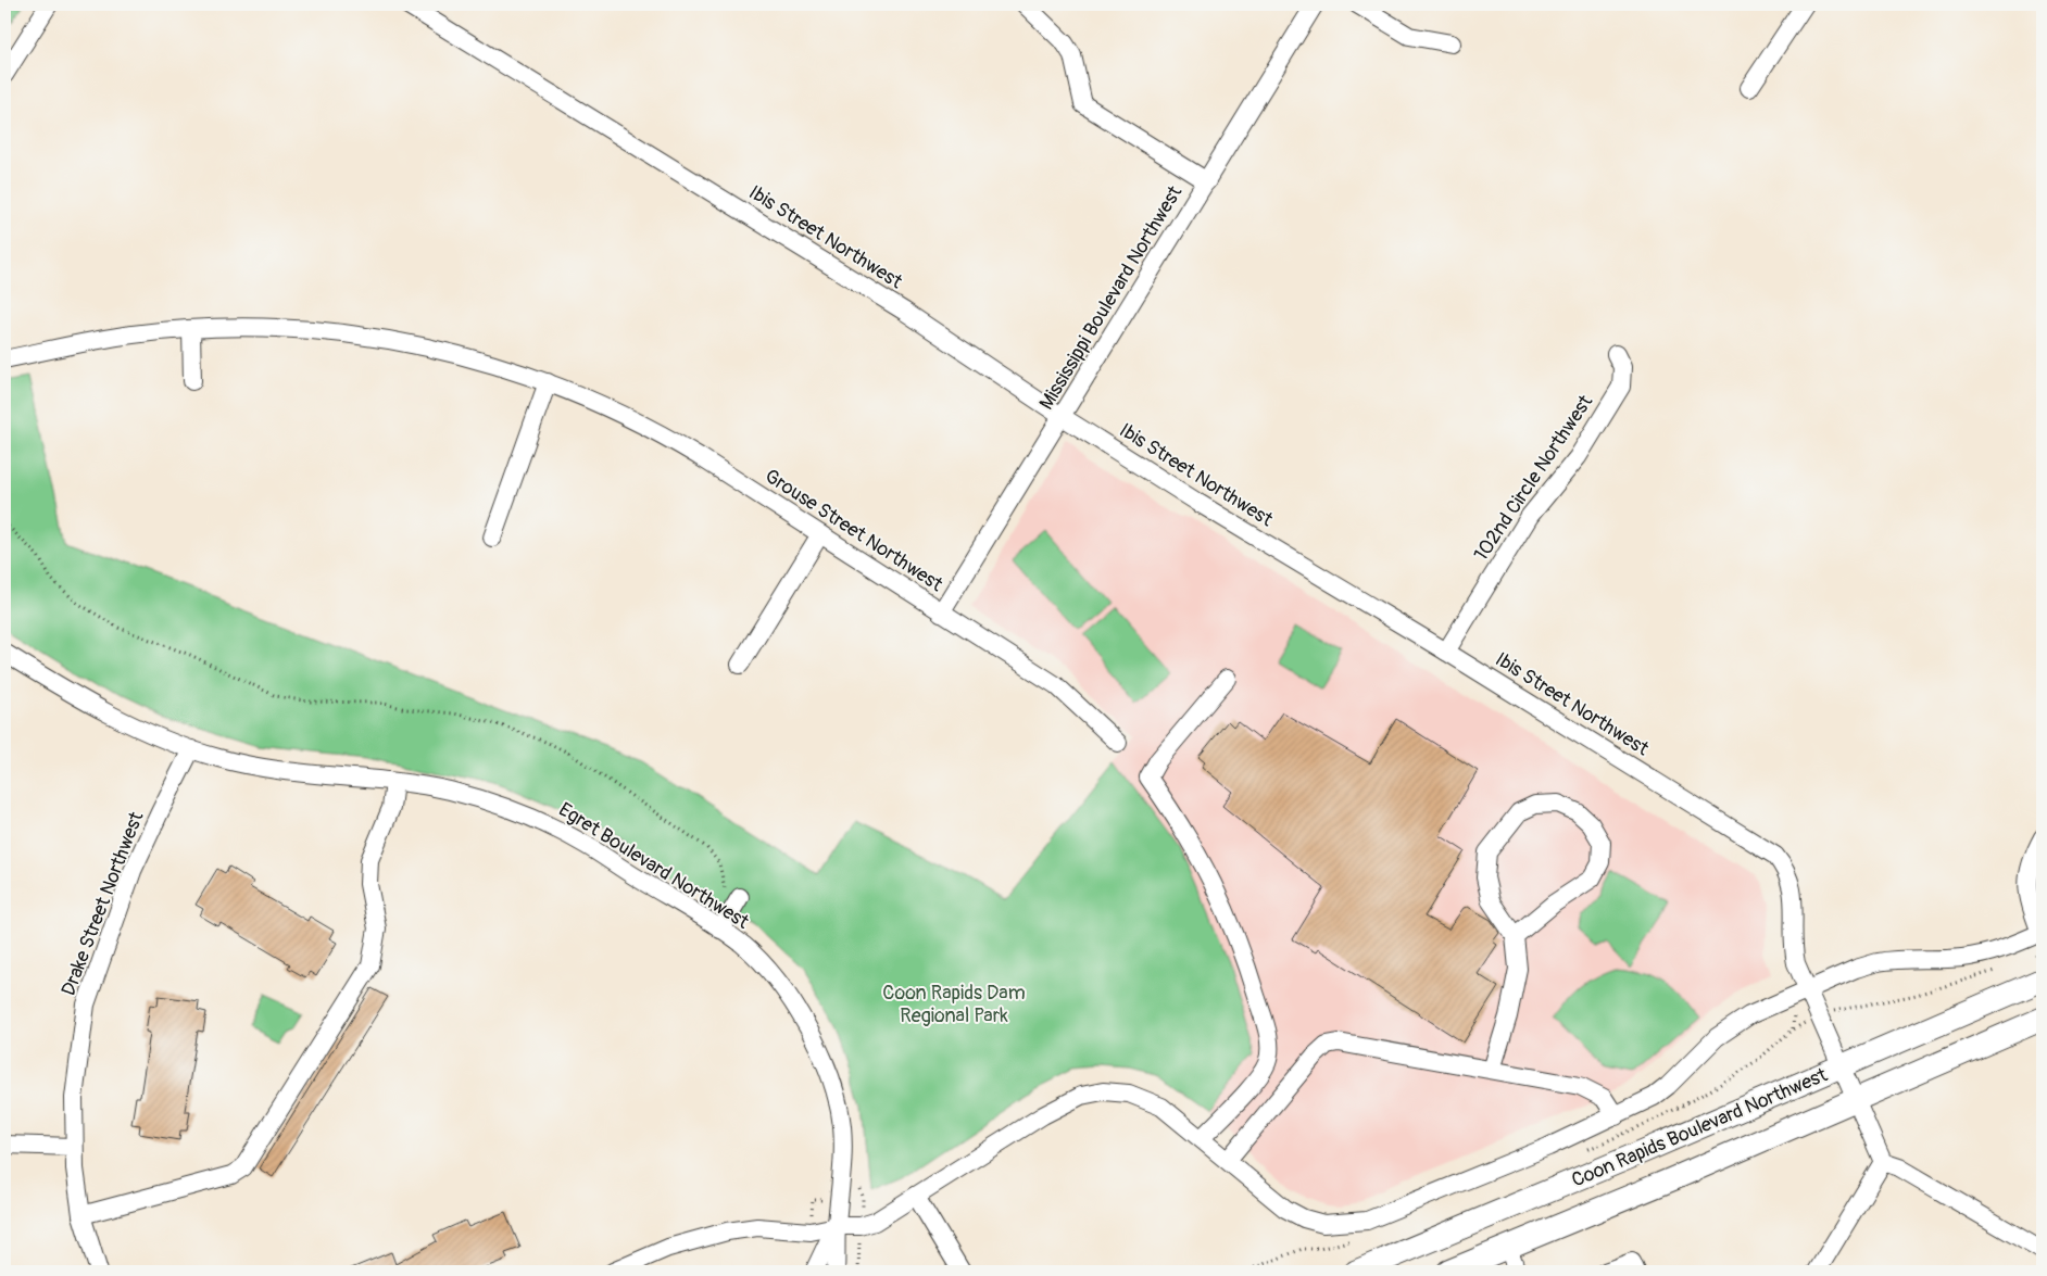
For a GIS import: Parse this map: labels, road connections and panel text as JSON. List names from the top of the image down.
{
  "streets": {
    "main road": ["Coon Rapids Boulevard Northwest"],
    "street": [
      "Ibis Street Northwest",
      "Mississippi Boulevard Northwest",
      "102nd Circle Northwest",
      "Grouse Street Northwest",
      "Egret Boulevard Northwest",
      "Drake Street Northwest"
    ]
  },
  "crossings": [
    ["Ibis Street Northwest", "Mississippi Boulevard Northwest"],
    ["Ibis Street Northwest", "102nd Circle Northwest"],
    ["Ibis Street Northwest", "Coon Rapids Boulevard Northwest"],
    ["Mississippi Boulevard Northwest", "Grouse Street Northwest"],
    ["Egret Boulevard Northwest", "Drake Street Northwest"]
  ],
  "parks": ["Coon Rapids Dam Regional Park"]
}
